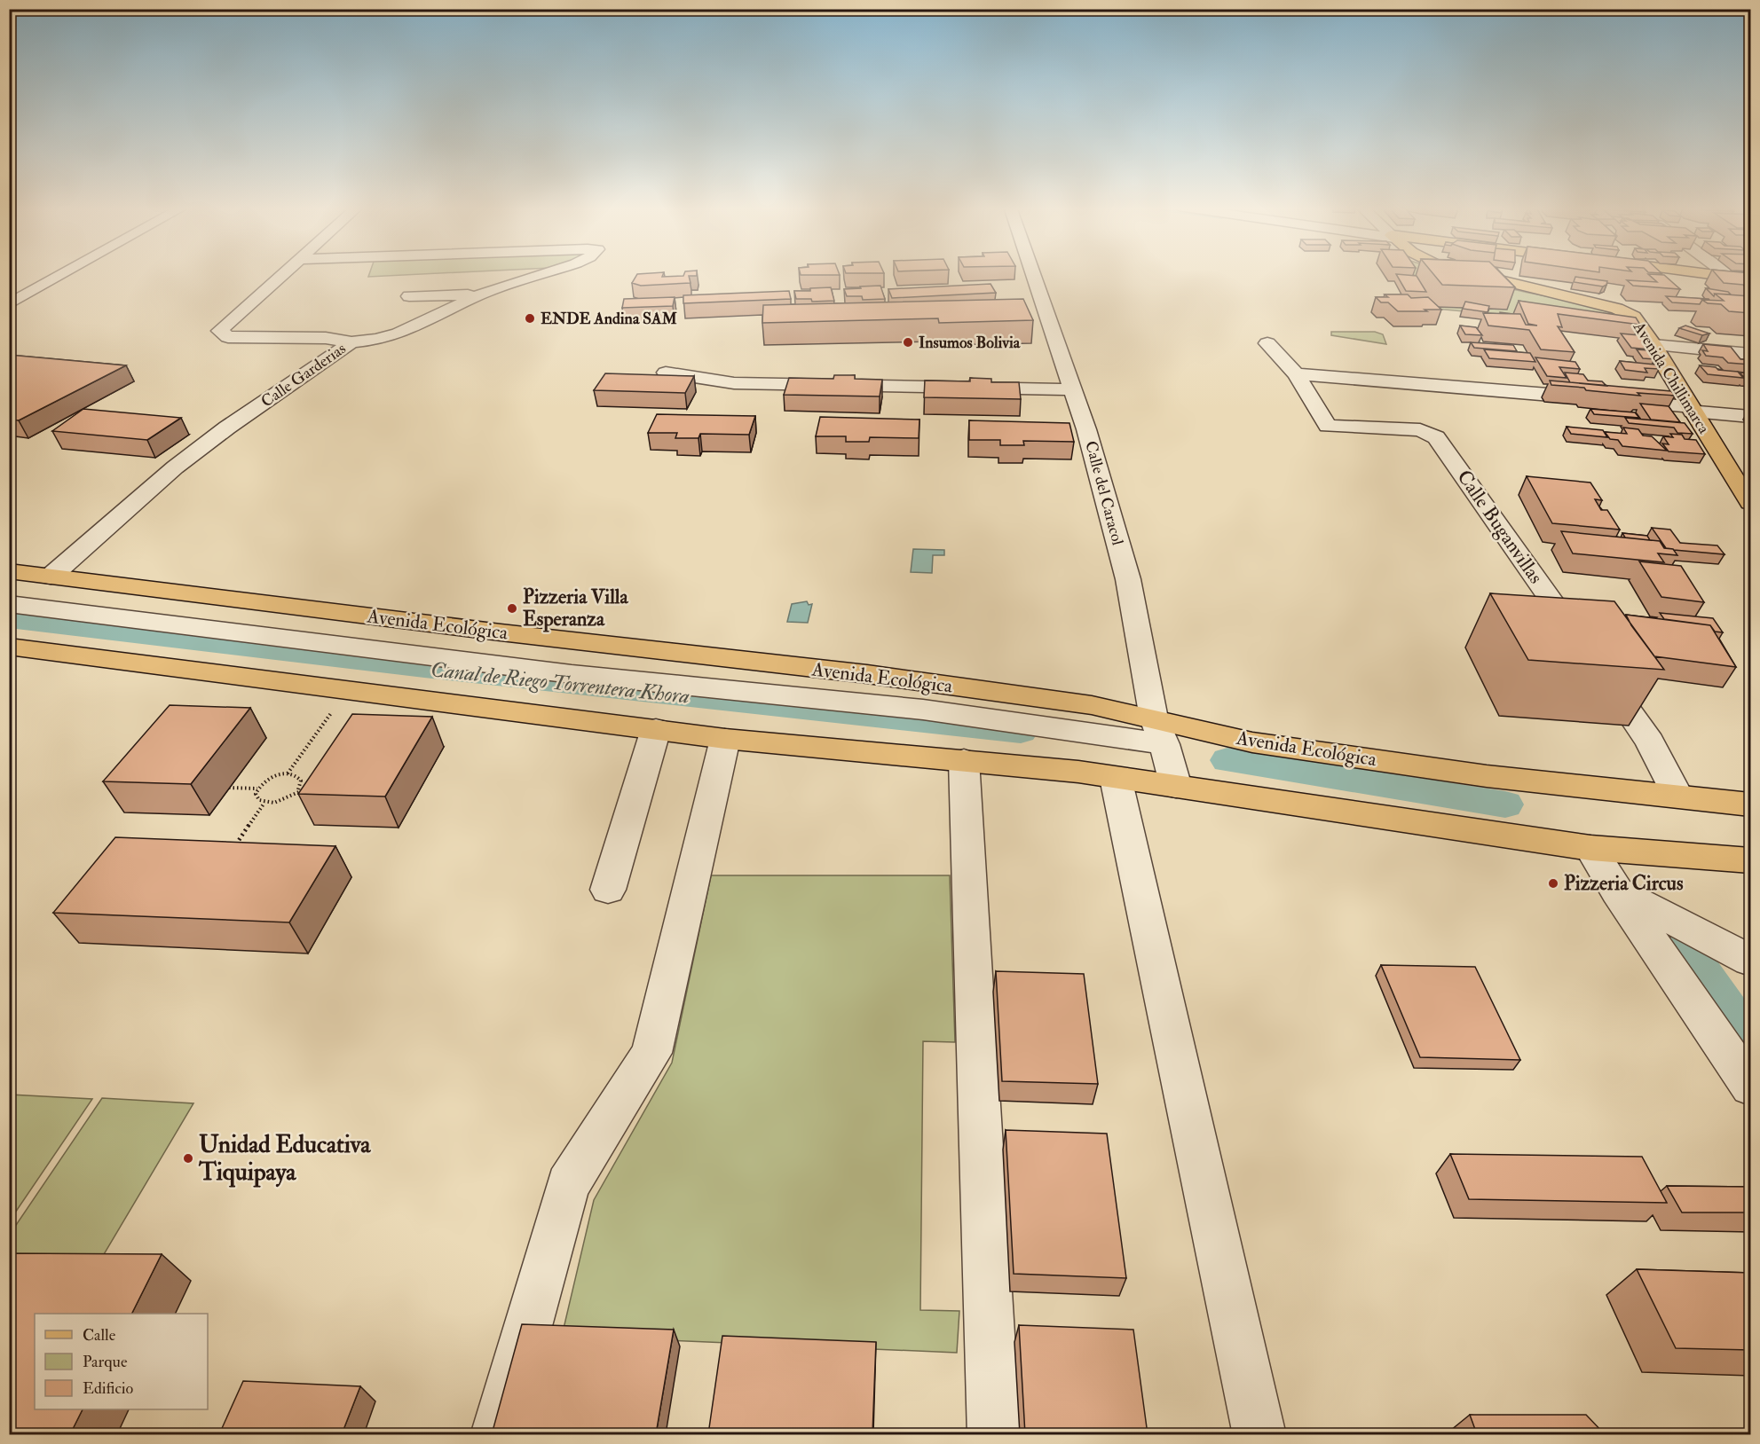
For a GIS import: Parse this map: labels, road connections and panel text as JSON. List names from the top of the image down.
{
  "streets": {
    "main road": ["Avenida Chillimarca", "Avenida Ecológica"],
    "street": ["Calle Garderias", "Calle del Caracol", "Calle Buganvillas"]
  },
  "crossings": [
    ["Calle Garderias", "Avenida Ecológica"],
    ["Calle del Caracol", "Avenida Ecológica"]
  ],
  "water": ["Canal de Riego Torrentera Khora"],
  "places": [
    "ENDE Andina SAM",
    "Insumos Bolivia",
    "Pizzeria Villa Esperanza",
    "Pizzeria Circus",
    "Unidad Educativa Tiquipaya"
  ],
  "legend": ["Calle", "Parque", "Edificio"]
}
